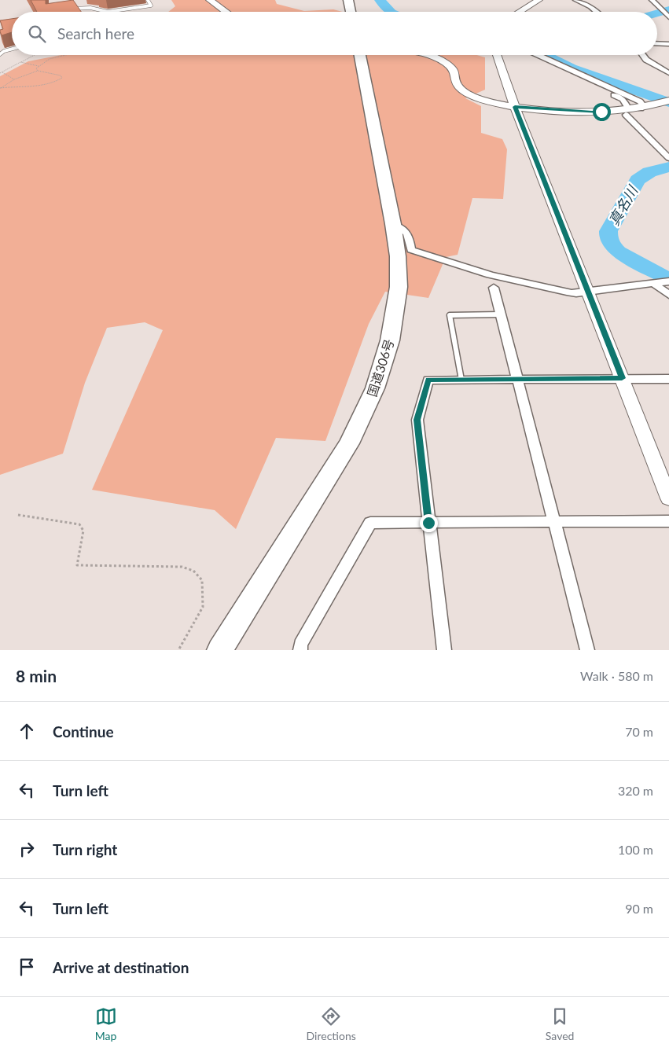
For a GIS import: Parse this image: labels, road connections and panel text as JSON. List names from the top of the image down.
{
  "streets": {
    "highway": ["国道306号"]
  },
  "water": ["真名川"],
  "page": {
    "search": "Search here",
    "heading": ["8 min", "Walk · 580 m"],
    "list": [
      ["Continue", "70 m"],
      ["Turn left", "320 m"],
      ["Turn right", "100 m"],
      ["Turn left", "90 m"],
      "Arrive at destination"
    ],
    "nav": ["Map", "Directions", "Saved"]
  }
}
